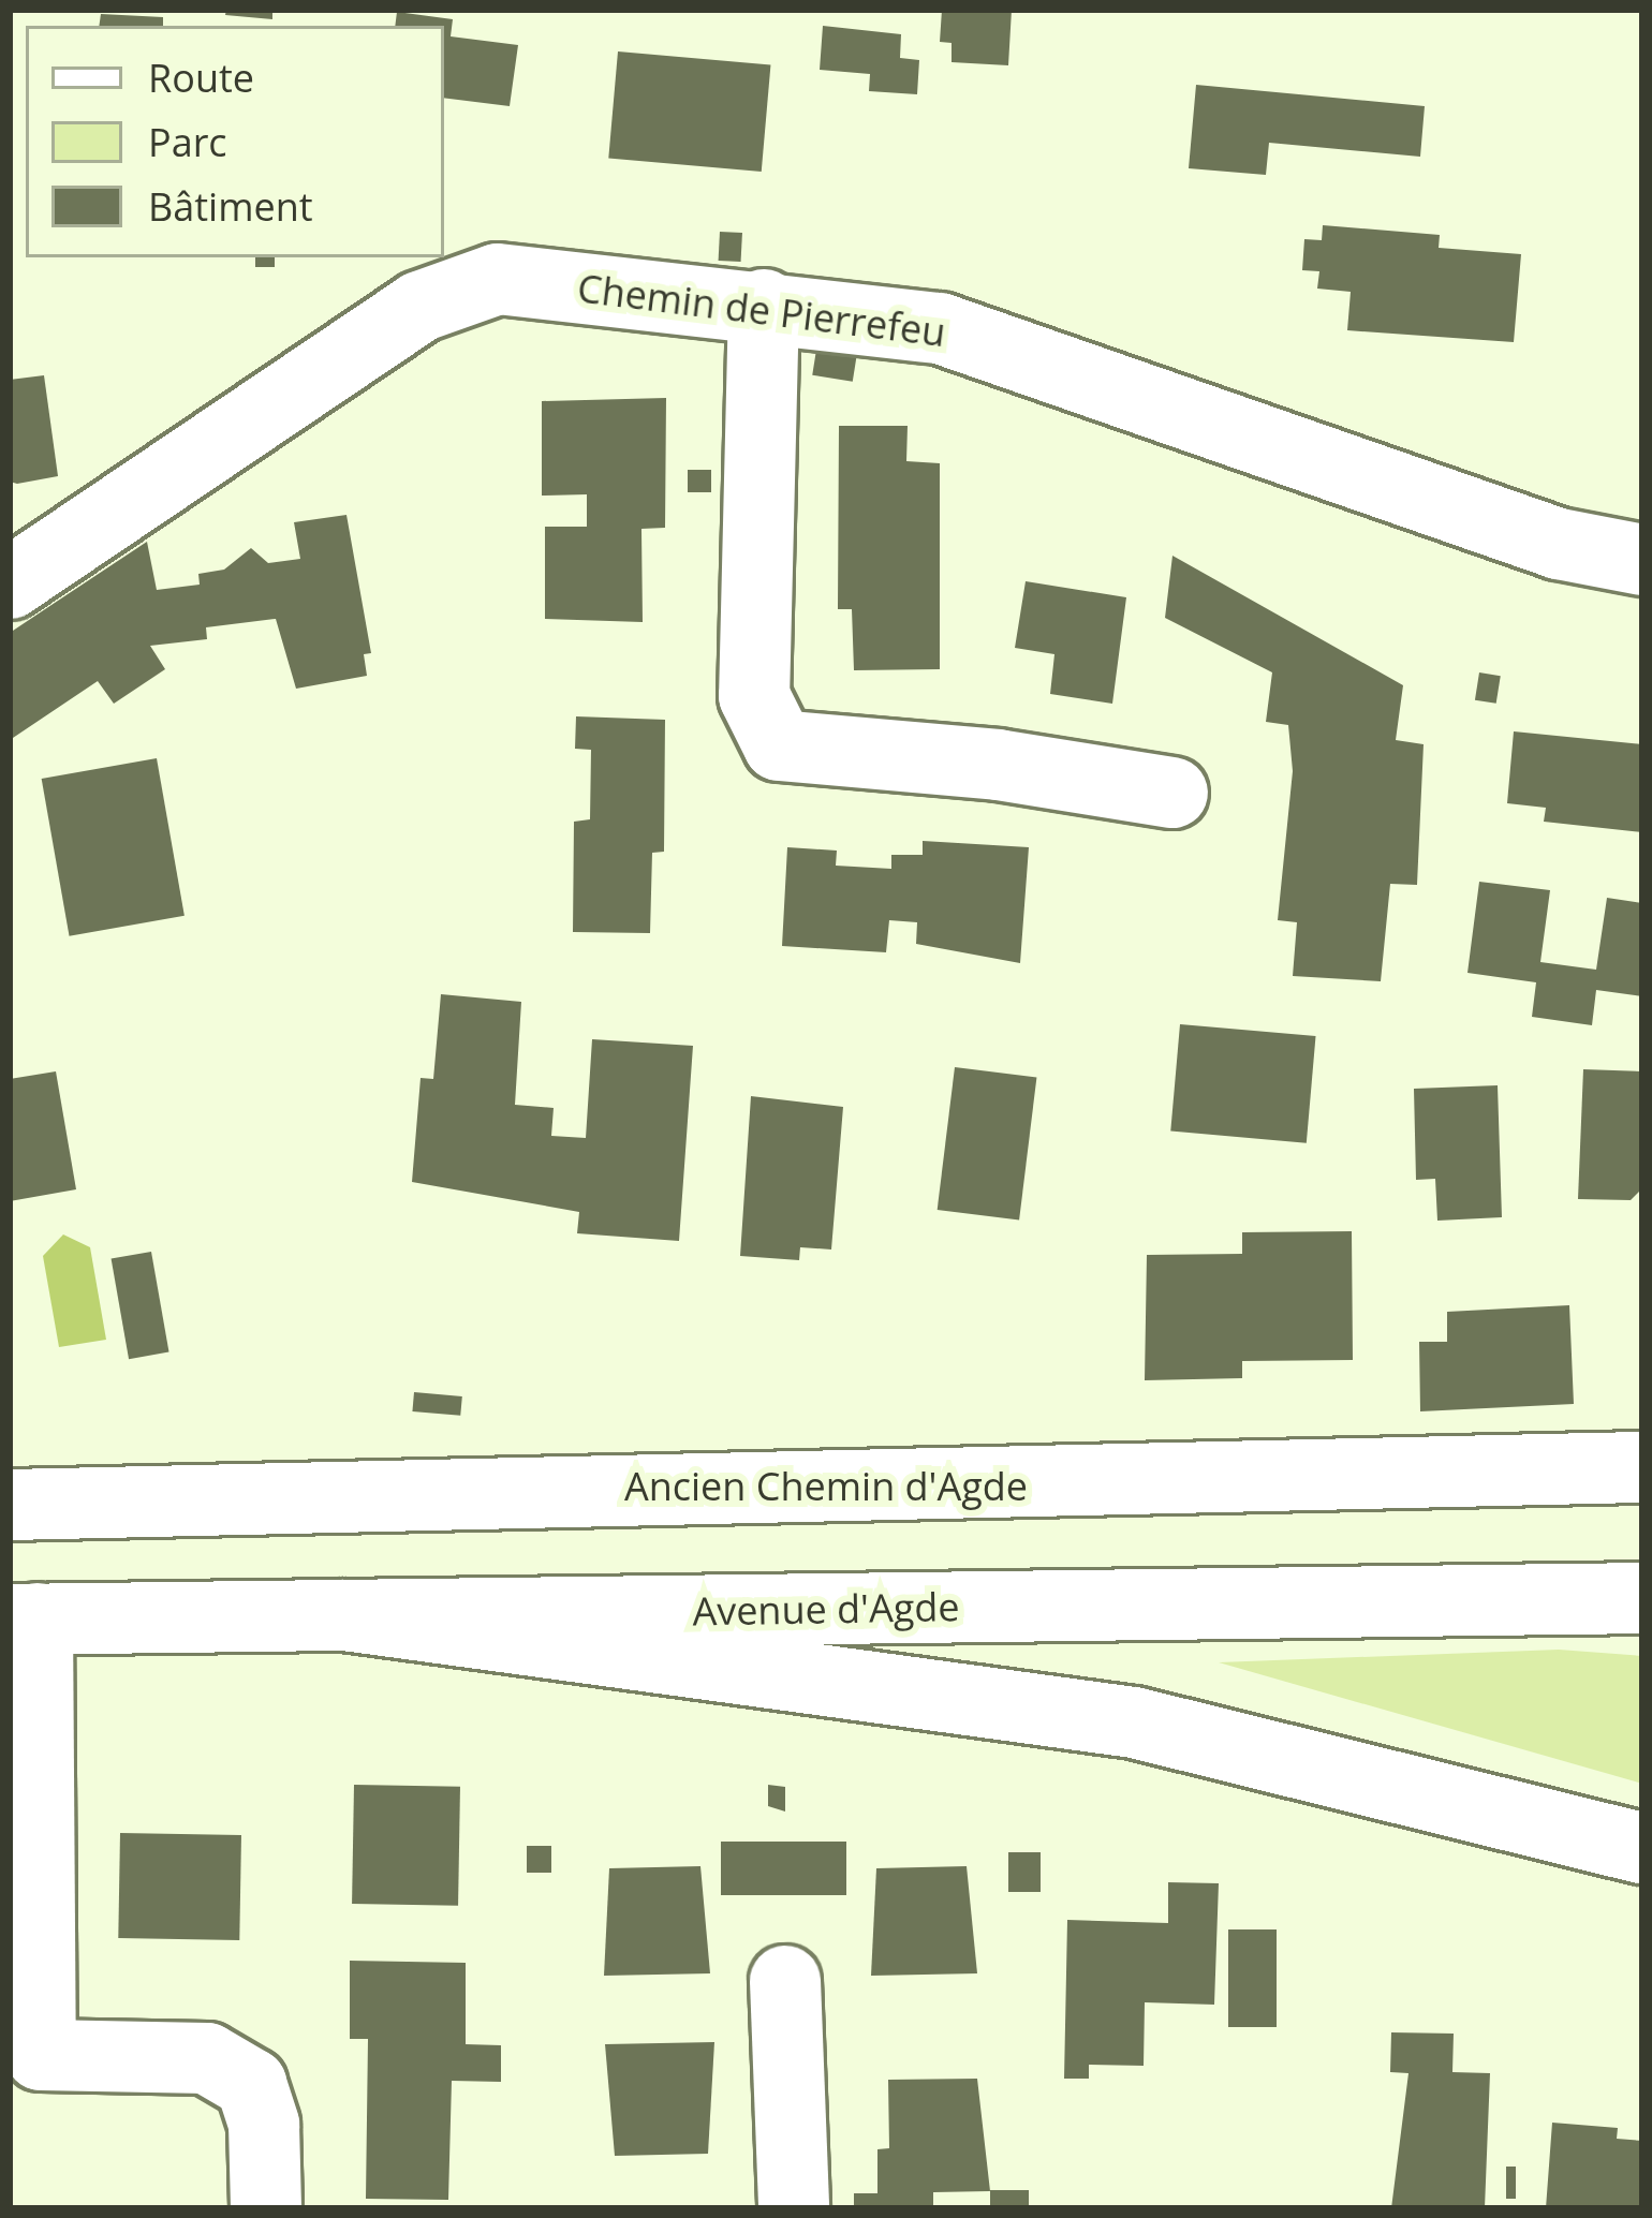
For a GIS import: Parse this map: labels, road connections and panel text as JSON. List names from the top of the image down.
{
  "streets": {
    "main road": ["Chemin de Pierrefeu", "Ancien Chemin d'Agde", "Avenue d'Agde"]
  },
  "legend": ["Route", "Parc", "Bâtiment"]
}
